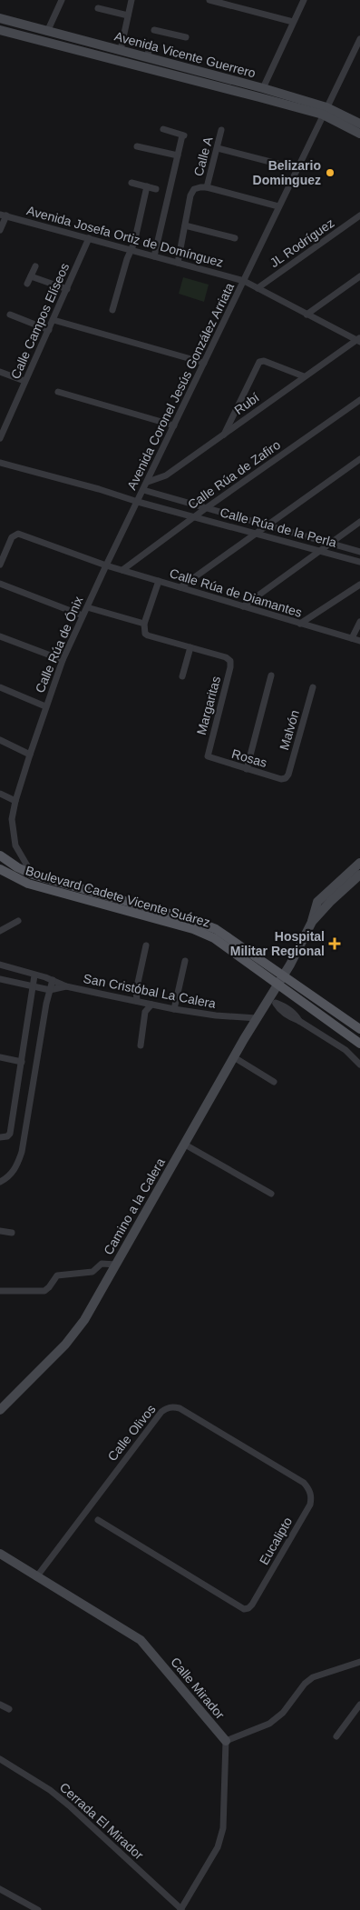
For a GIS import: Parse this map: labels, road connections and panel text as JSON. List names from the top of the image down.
{
  "streets": {
    "main road": ["Boulevard Cadete Vicente Suárez"],
    "street": [
      "Avenida Vicente Guerrero",
      "Calle A",
      "Avenida Josefa Ortiz de Domínguez",
      "JL Rodríguez",
      "Calle Campos Elíseos",
      "Avenida Coronel Jesús González Arriata",
      "Rubí",
      "Calle Rúa de Zafiro",
      "Calle Rúa de la Perla",
      "Calle Rúa de Diamantes",
      "Calle Rúa de Ónix",
      "Margaritas",
      "Malvón",
      "Rosas",
      "San Cristóbal La Calera",
      "Camino a la Calera",
      "Calle Olivos",
      "Eucalipto",
      "Calle Mirador",
      "Cerrada El Mirador"
    ]
  },
  "crossings": [
    ["Avenida Vicente Guerrero", "Avenida Coronel Jesús González Arriata"],
    ["Calle A", "Avenida Josefa Ortiz de Domínguez"],
    ["Avenida Josefa Ortiz de Domínguez", "JL Rodríguez"],
    ["Avenida Josefa Ortiz de Domínguez", "Calle Campos Elíseos"],
    ["Avenida Josefa Ortiz de Domínguez", "Avenida Coronel Jesús González Arriata"],
    ["Avenida Josefa Ortiz de Domínguez", "Rubí"],
    ["Avenida Coronel Jesús González Arriata", "Rubí"],
    ["Avenida Coronel Jesús González Arriata", "Calle Rúa de la Perla"],
    ["Avenida Coronel Jesús González Arriata", "Calle Rúa de Ónix"],
    ["Calle Rúa de Zafiro", "Calle Rúa de la Perla"],
    ["Calle Rúa de Zafiro", "Calle Rúa de Diamantes"],
    ["Calle Rúa de la Perla", "Calle Rúa de Ónix"],
    ["Calle Rúa de Diamantes", "Calle Rúa de Ónix"],
    ["Calle Rúa de Ónix", "Boulevard Cadete Vicente Suárez"],
    ["Margaritas", "Rosas"],
    ["Malvón", "Rosas"],
    ["San Cristóbal La Calera", "Camino a la Calera"],
    ["Calle Olivos", "Eucalipto"],
    ["Calle Olivos", "Calle Mirador"]
  ],
  "places": {
    "other": ["Belizario Dominguez"],
    "health": ["Hospital Militar Regional"]
  }
}
